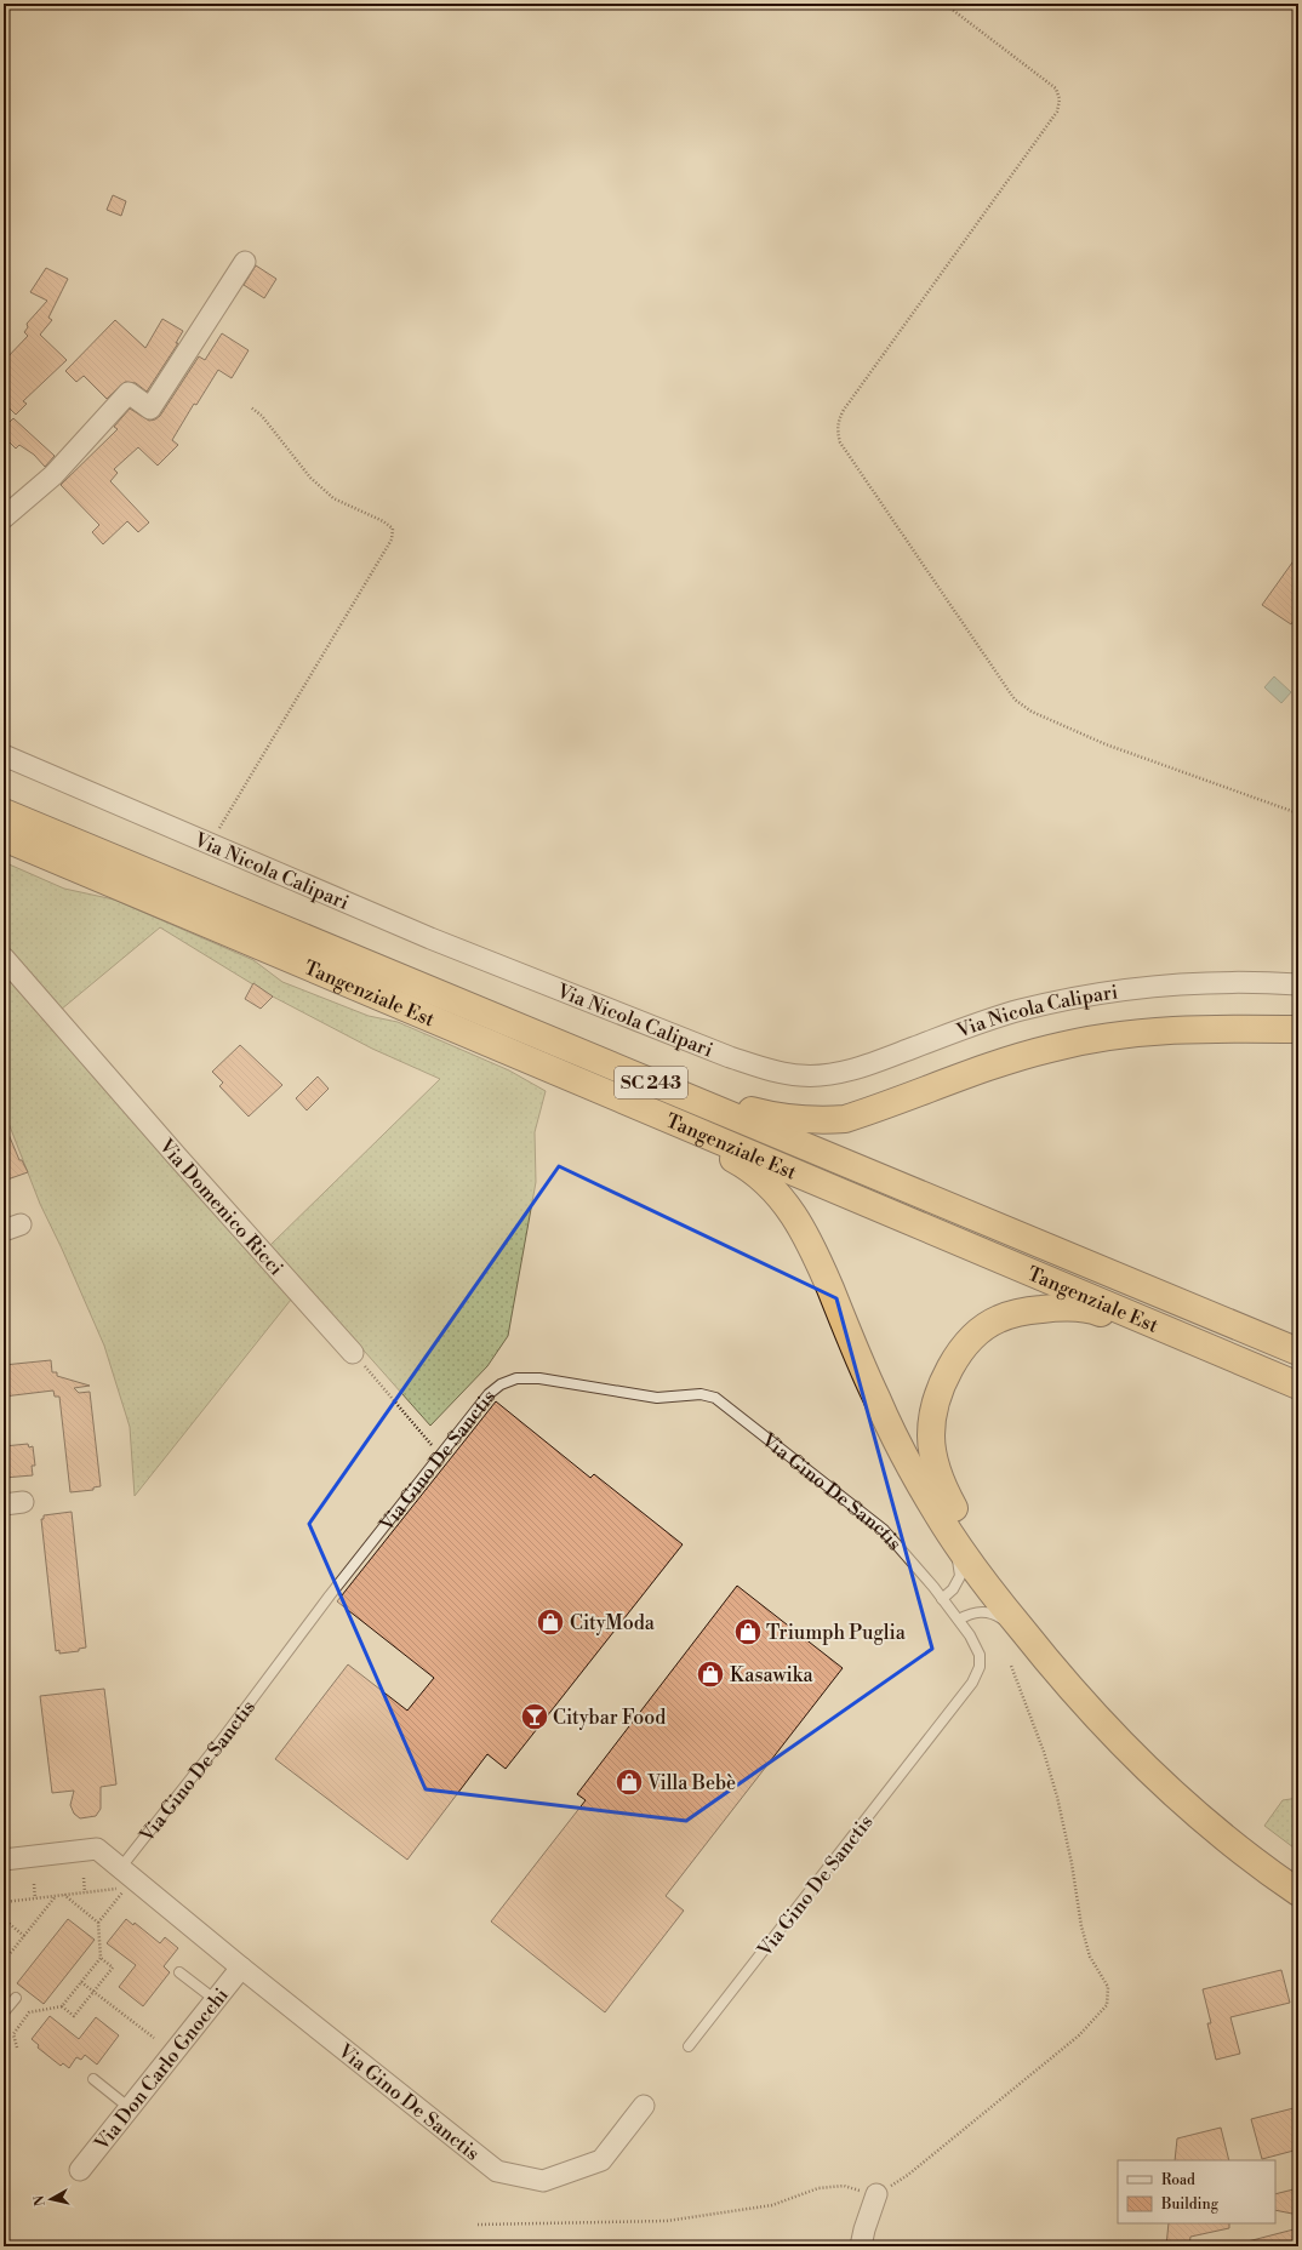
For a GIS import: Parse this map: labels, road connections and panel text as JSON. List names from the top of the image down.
{
  "streets": {
    "highway": ["Tangenziale Est", "SC 243"],
    "street": [
      "Via Nicola Calipari",
      "Via Domenico Ricci",
      "Via Gino De Sanctis",
      "Via Don Carlo Gnocchi"
    ]
  },
  "crossings": [
    ["Via Gino De Sanctis", "Via Don Carlo Gnocchi"]
  ],
  "places": {
    "shop": [
      "CityModa",
      "Triumph Puglia",
      "Kasawika",
      "Villa Bebè"
    ],
    "bar": ["Citybar Food"]
  },
  "legend": ["Road", "Building"],
  "north": "left"
}
